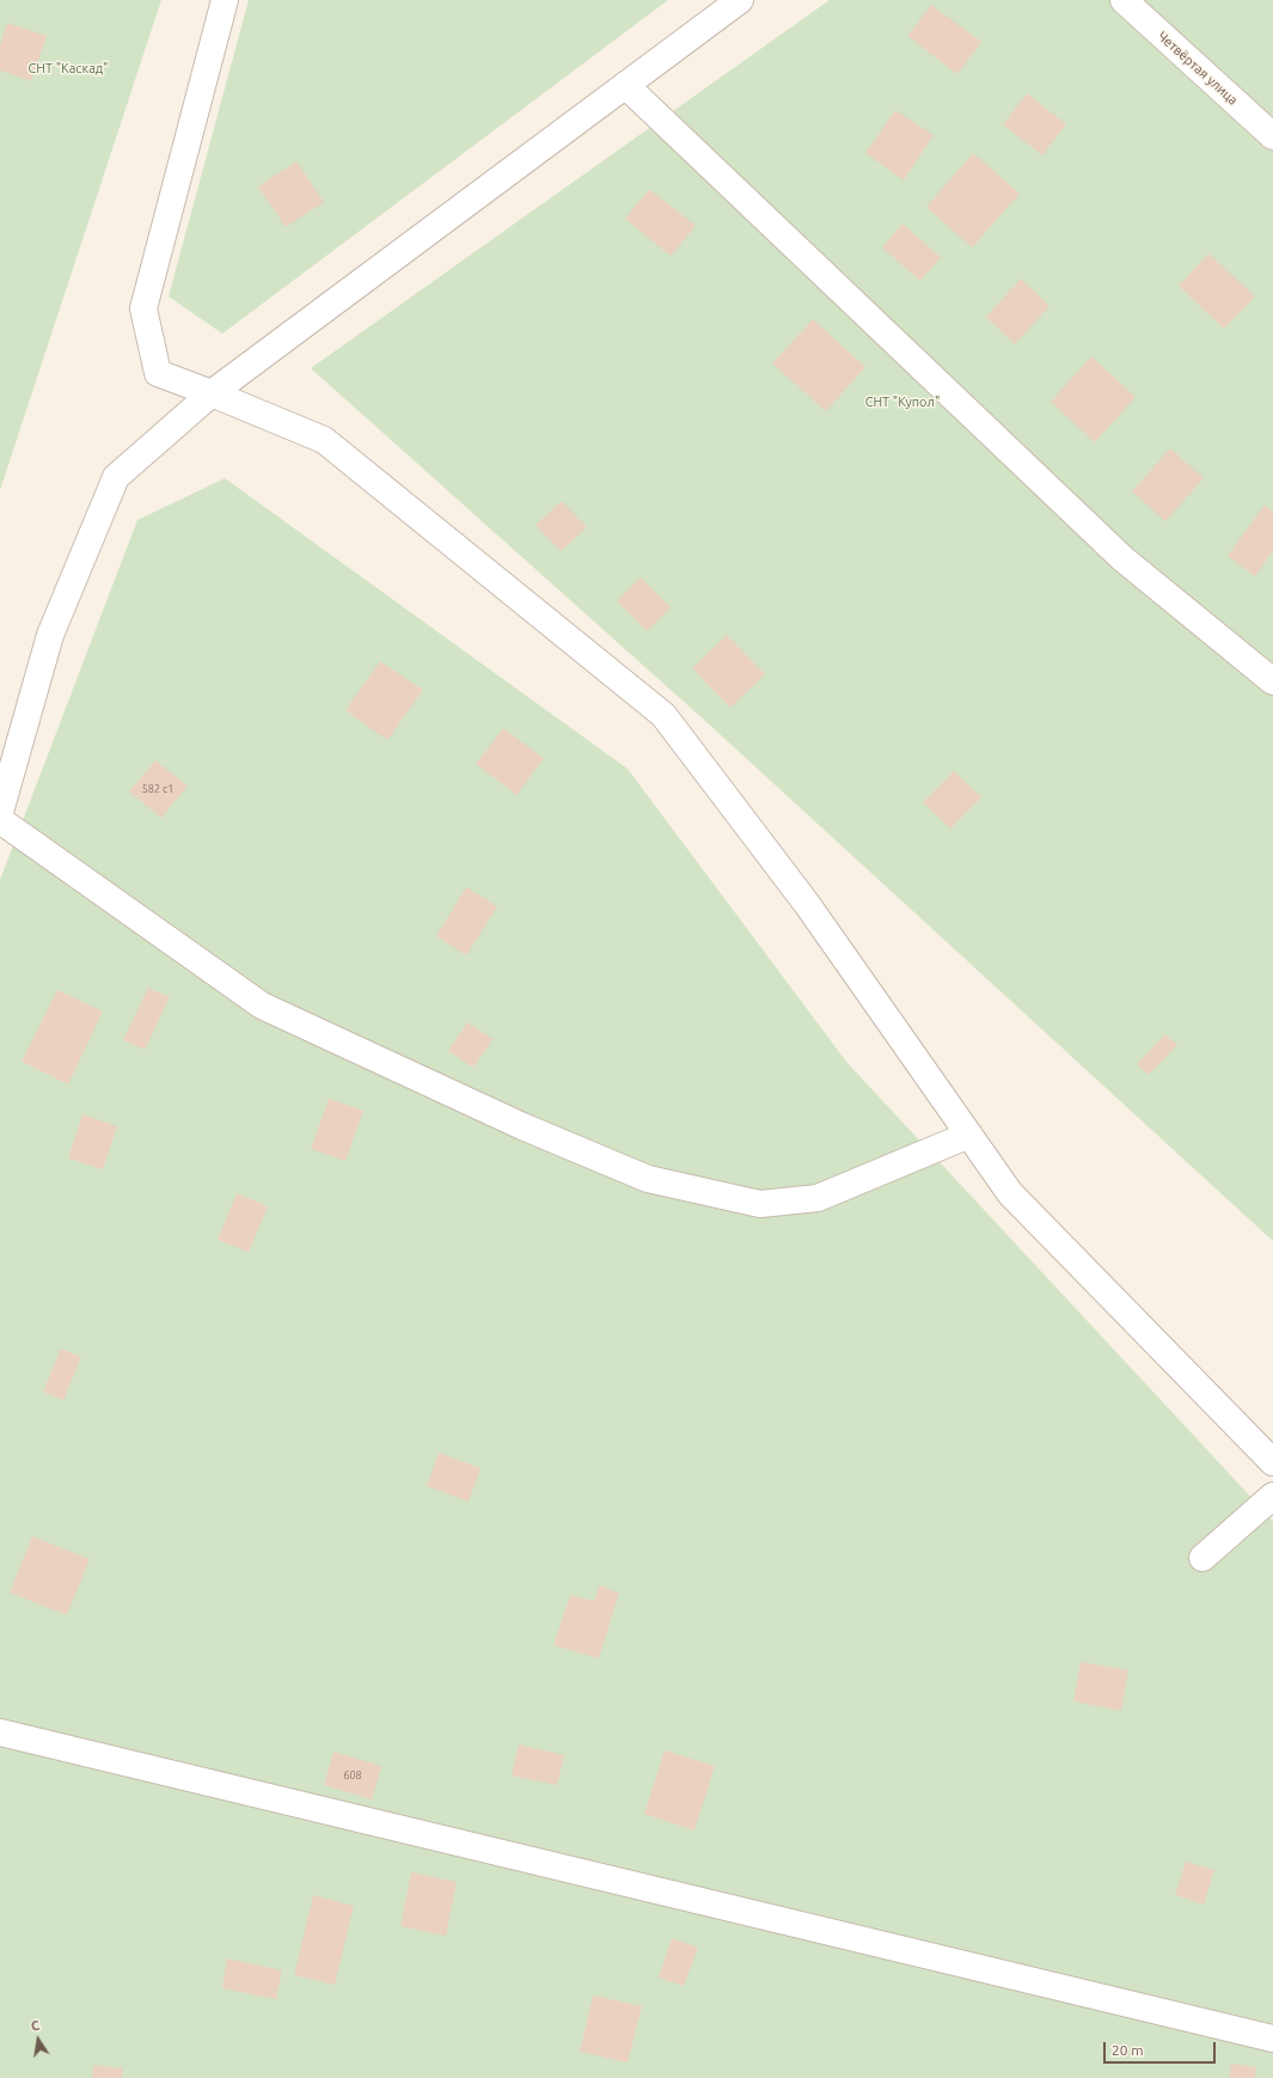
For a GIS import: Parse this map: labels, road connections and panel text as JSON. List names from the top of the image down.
{
  "streets": {
    "street": ["Четвёртая улица"]
  },
  "parks": ["СНТ \"Каскад\"", "СНТ \"Купол\""],
  "house_numbers": ["582 с1", "608"],
  "scale_bar": "20 m",
  "north": "top"
}
